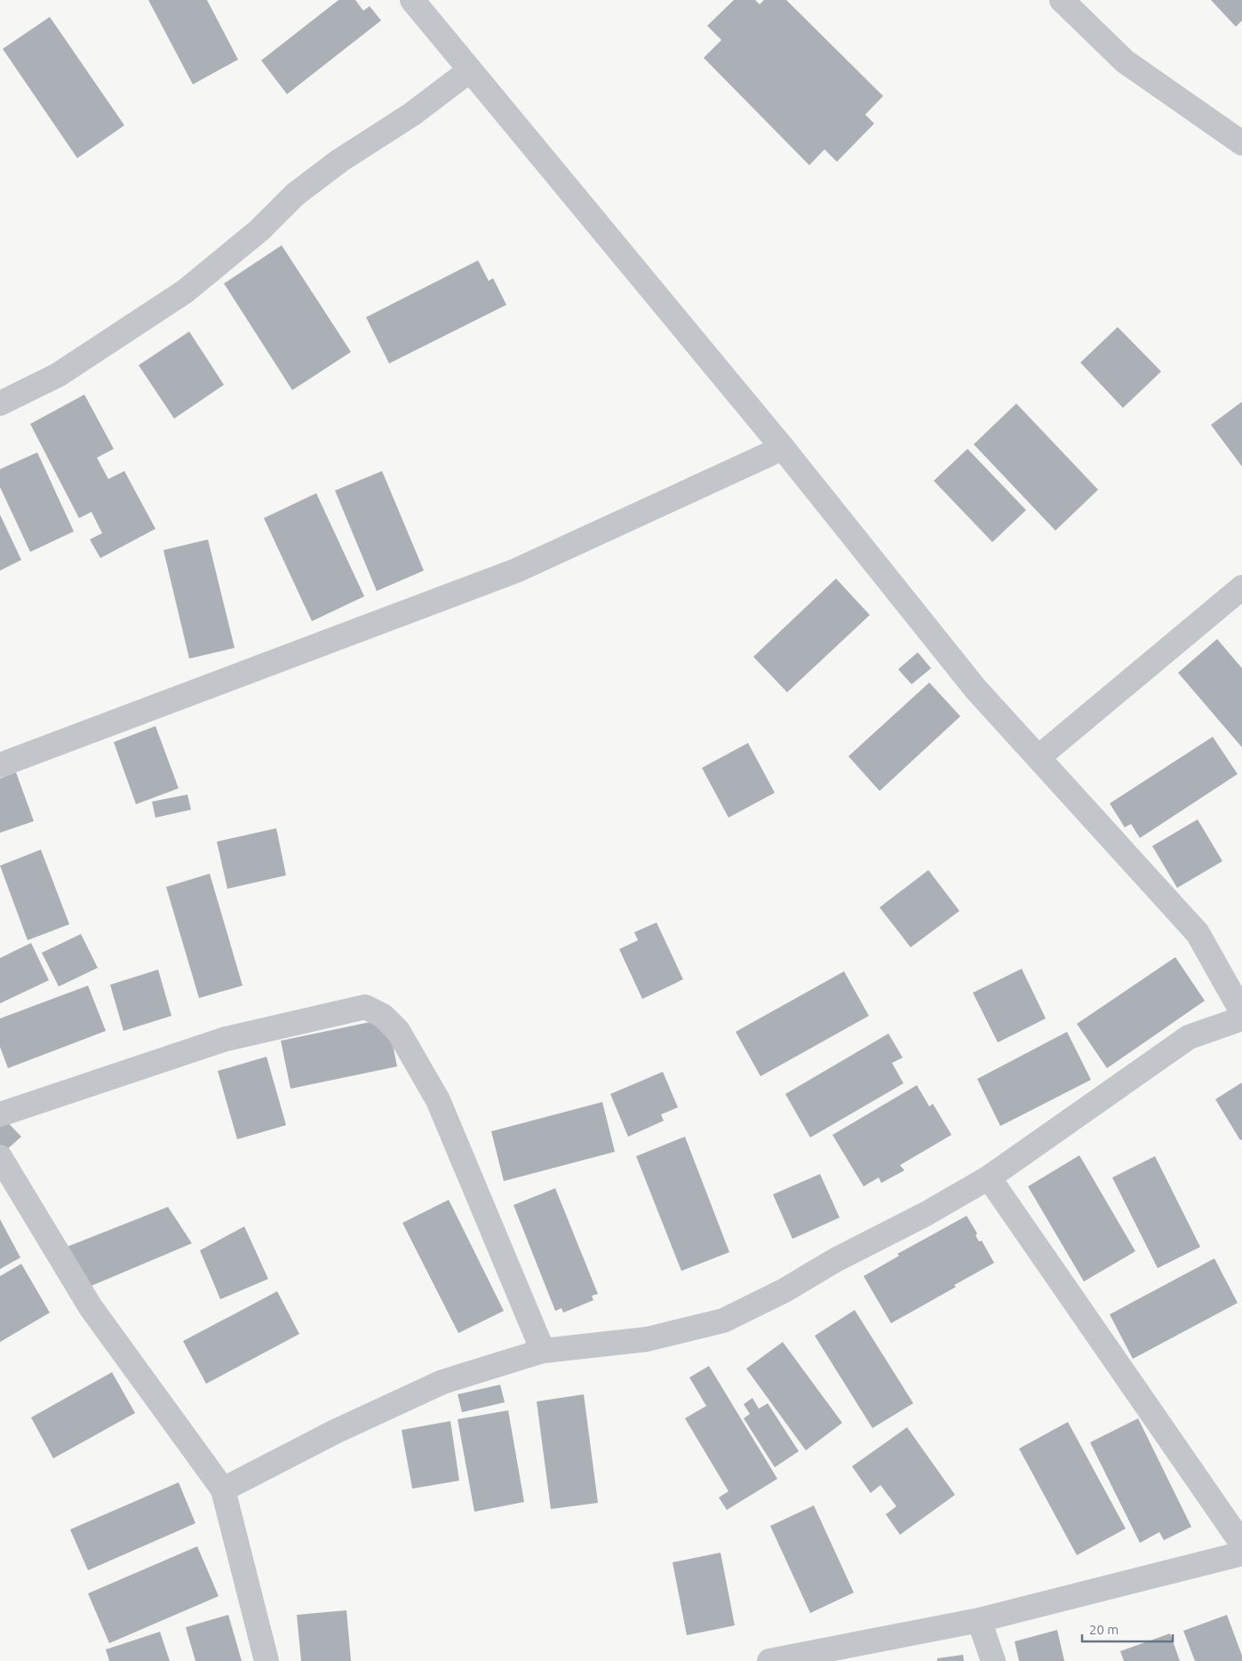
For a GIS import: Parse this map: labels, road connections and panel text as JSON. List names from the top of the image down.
{
  "scale_bar": "20 m"
}
